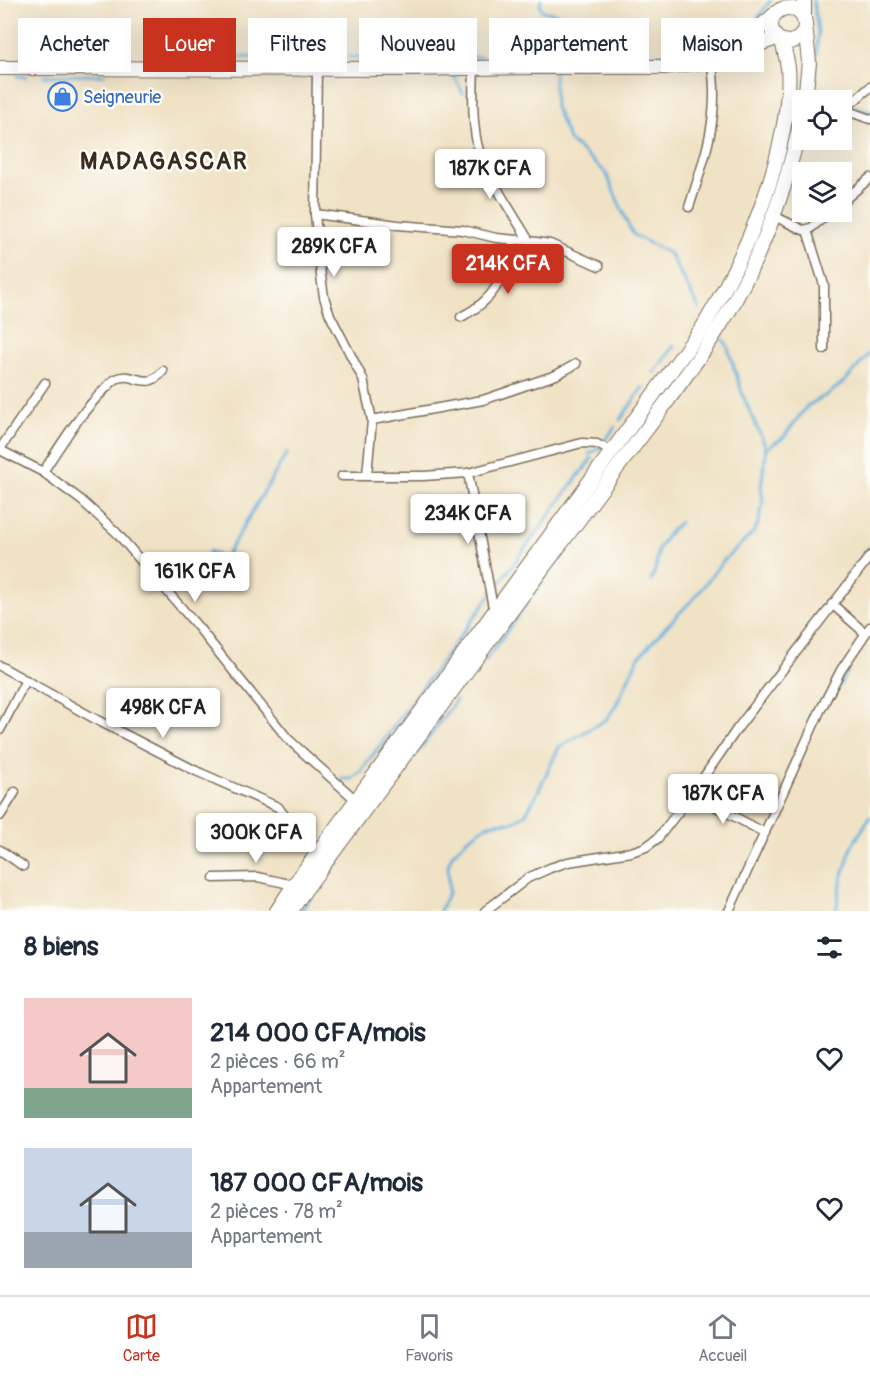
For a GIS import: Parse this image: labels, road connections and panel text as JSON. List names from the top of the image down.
{
  "districts": ["MADAGASCAR"],
  "places": {
    "shop": ["Seigneurie"]
  },
  "page": {
    "chip": [
      "Acheter",
      "Louer",
      "Filtres",
      "Nouveau",
      "Appartement",
      "Maison"
    ],
    "price": [
      "187K CFA",
      "289K CFA",
      "214K CFA",
      "234K CFA",
      "161K CFA",
      "498K CFA",
      "187K CFA",
      "300K CFA"
    ],
    "heading": "8 biens",
    "list": [
      {
        "name": "214 000 CFA/mois",
        "note": "2 pièces · 66 m² · Appartement"
      },
      {
        "name": "187 000 CFA/mois",
        "note": "2 pièces · 78 m² · Appartement"
      }
    ],
    "tabs": ["Carte", "Favoris", "Accueil"]
  }
}
